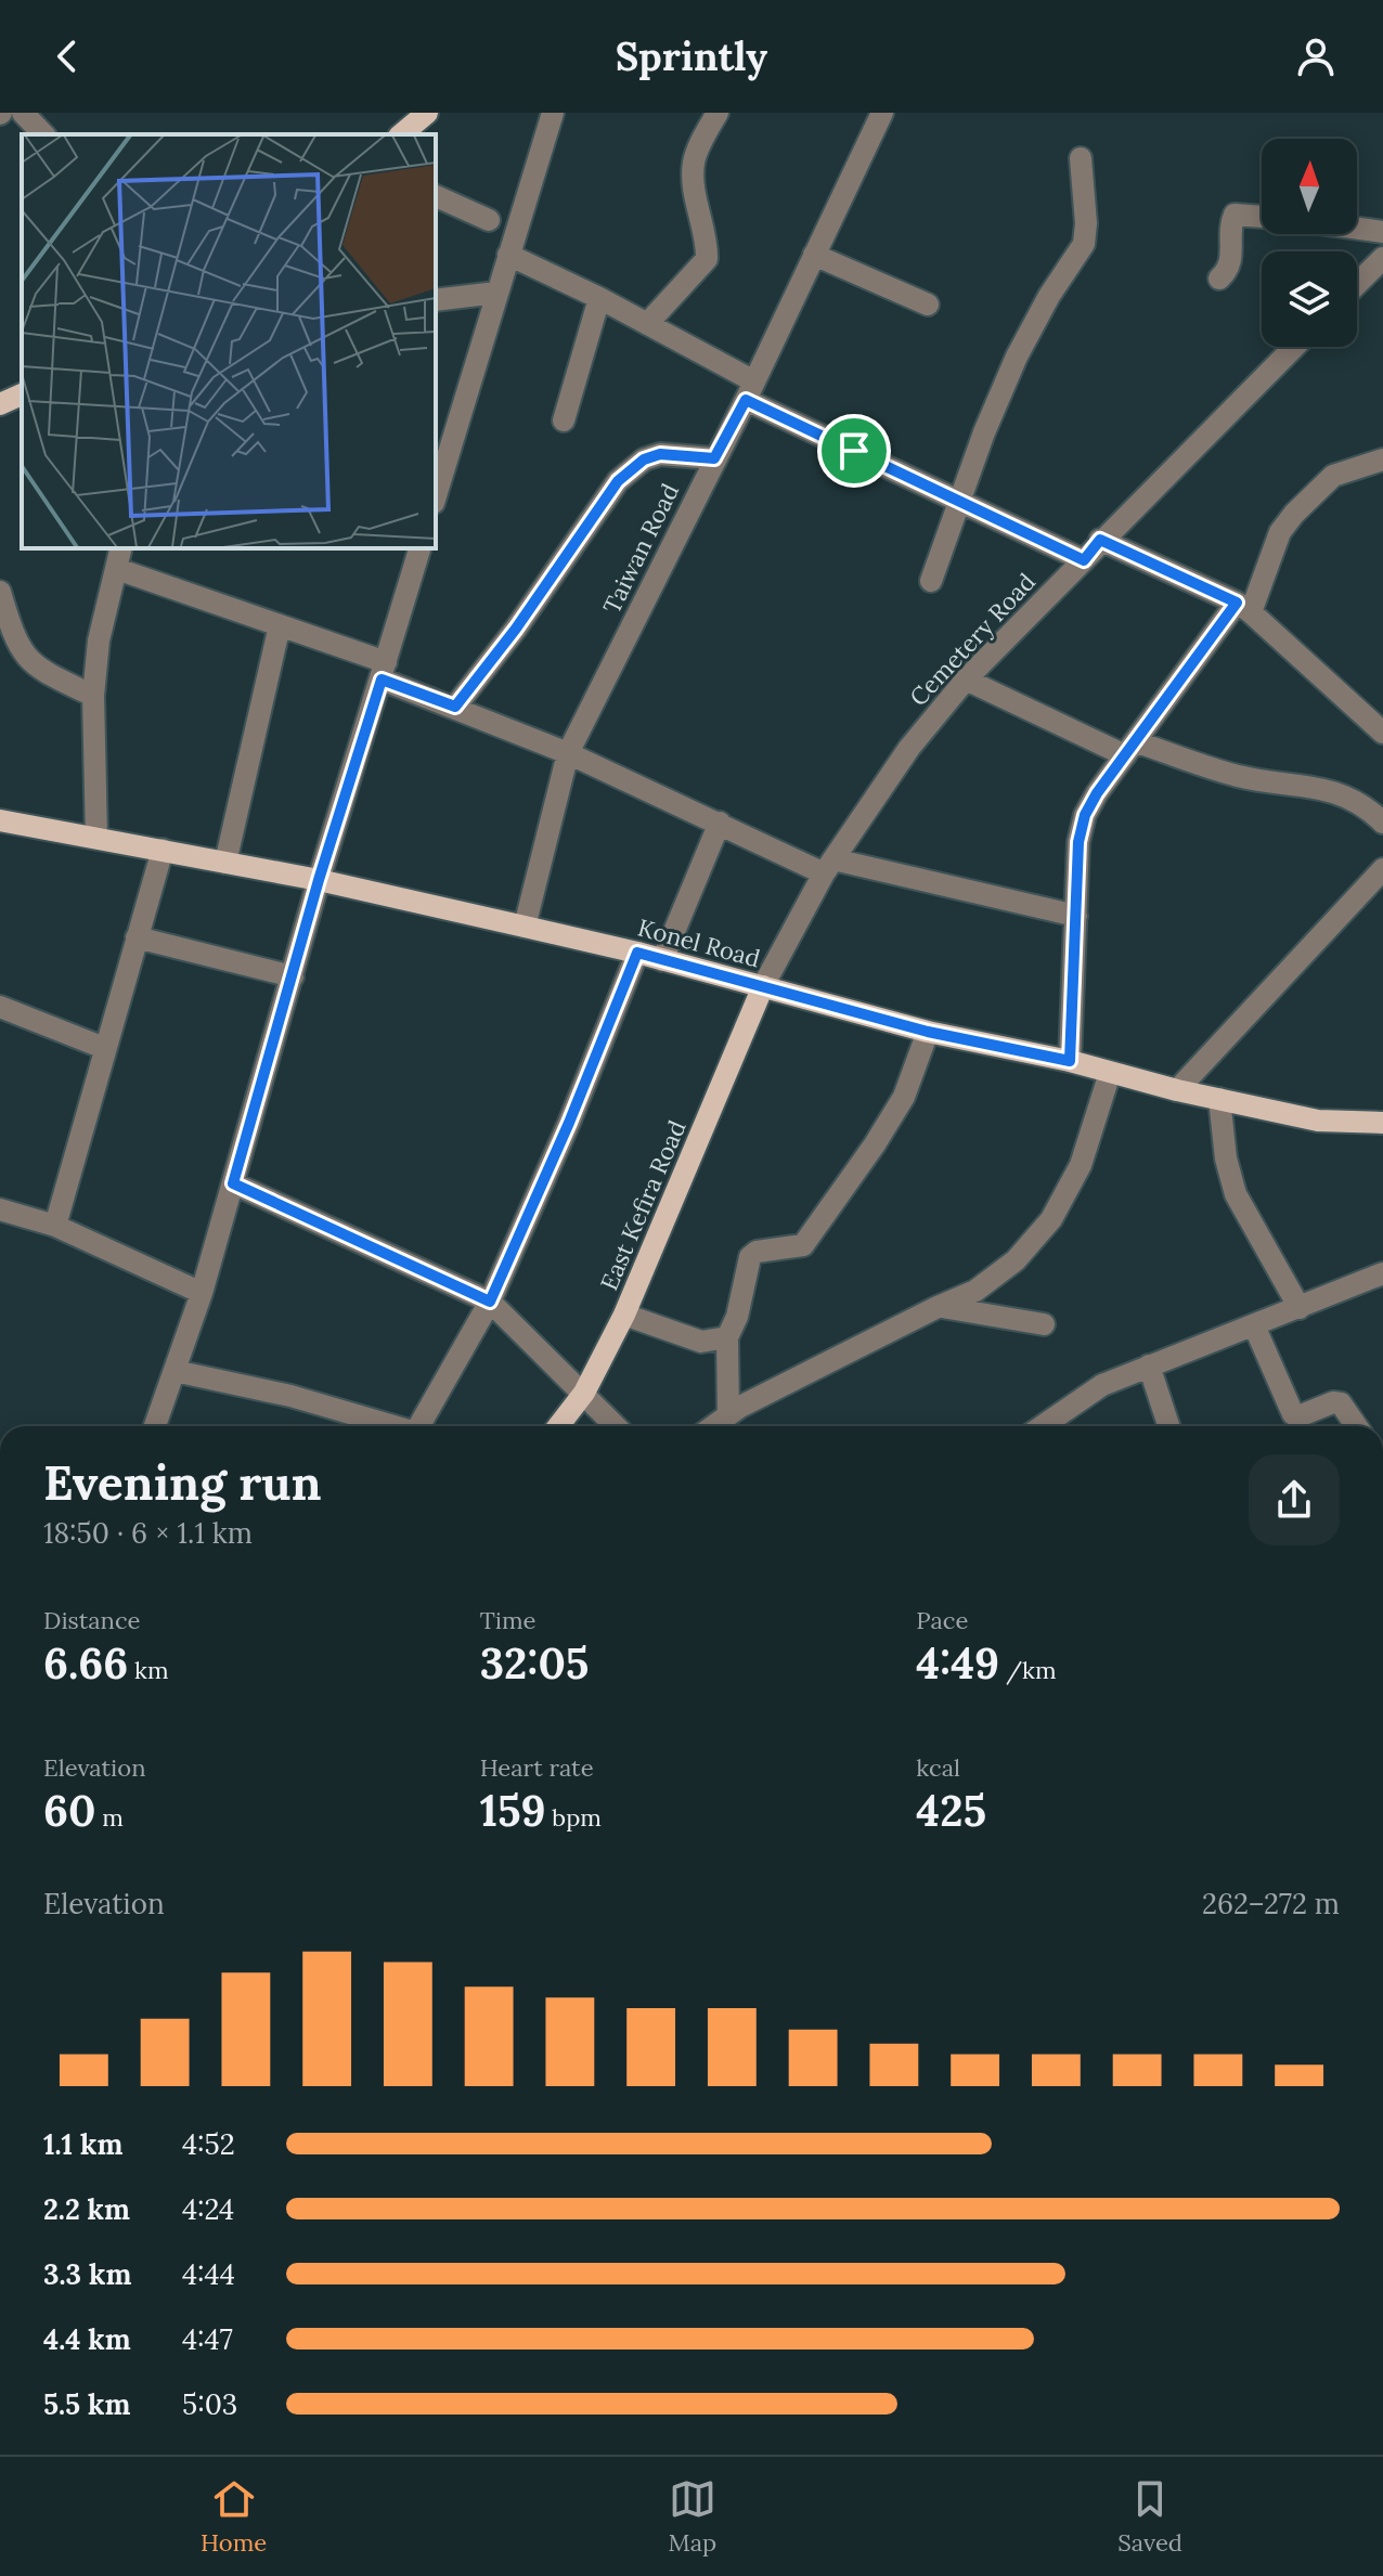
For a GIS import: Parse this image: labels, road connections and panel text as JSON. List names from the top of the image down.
{
  "streets": {
    "main road": ["Konel Road", "East Kefira Road"],
    "street": ["Taiwan Road", "Cemetery Road"]
  },
  "crossings": [
    ["Taiwan Road", "Konel Road"],
    ["Cemetery Road", "Konel Road"],
    ["Cemetery Road", "East Kefira Road"],
    ["Konel Road", "East Kefira Road"]
  ],
  "north": "top",
  "page": {
    "header": "Sprintly",
    "heading": ["Evening run", "18:50 · 6 × 1.1 km"],
    "stats": [
      ["Distance", "6.66 km"],
      ["Time", "32:05"],
      ["Pace", "4:49 /km"],
      ["Elevation", "60 m"],
      ["Heart rate", "159 bpm"],
      ["kcal", "425"]
    ],
    "chart": ["Elevation", "262–272 m"],
    "list": [
      {
        "name": "1.1 km",
        "note": "4:52"
      },
      {
        "name": "2.2 km",
        "note": "4:24"
      },
      {
        "name": "3.3 km",
        "note": "4:44"
      },
      {
        "name": "4.4 km",
        "note": "4:47"
      },
      {
        "name": "5.5 km",
        "note": "5:03"
      }
    ],
    "tabs": ["Home", "Map", "Saved"]
  }
}
